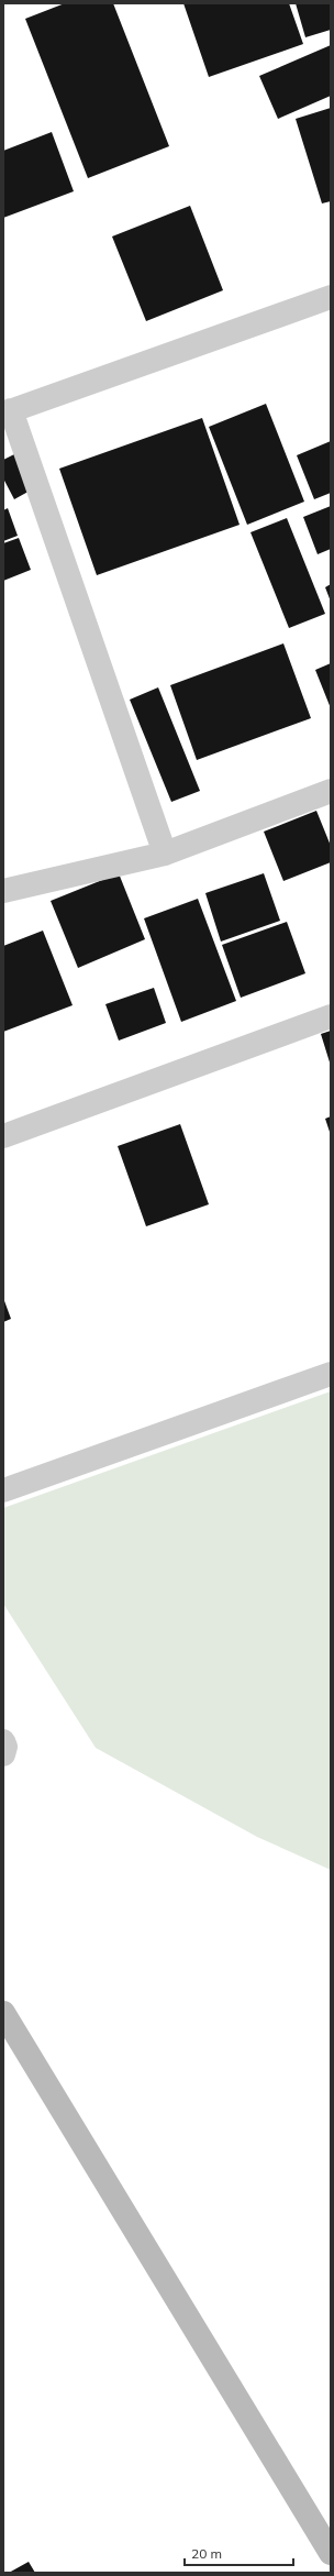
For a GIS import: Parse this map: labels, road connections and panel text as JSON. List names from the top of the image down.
{
  "scale_bar": "20 m"
}
